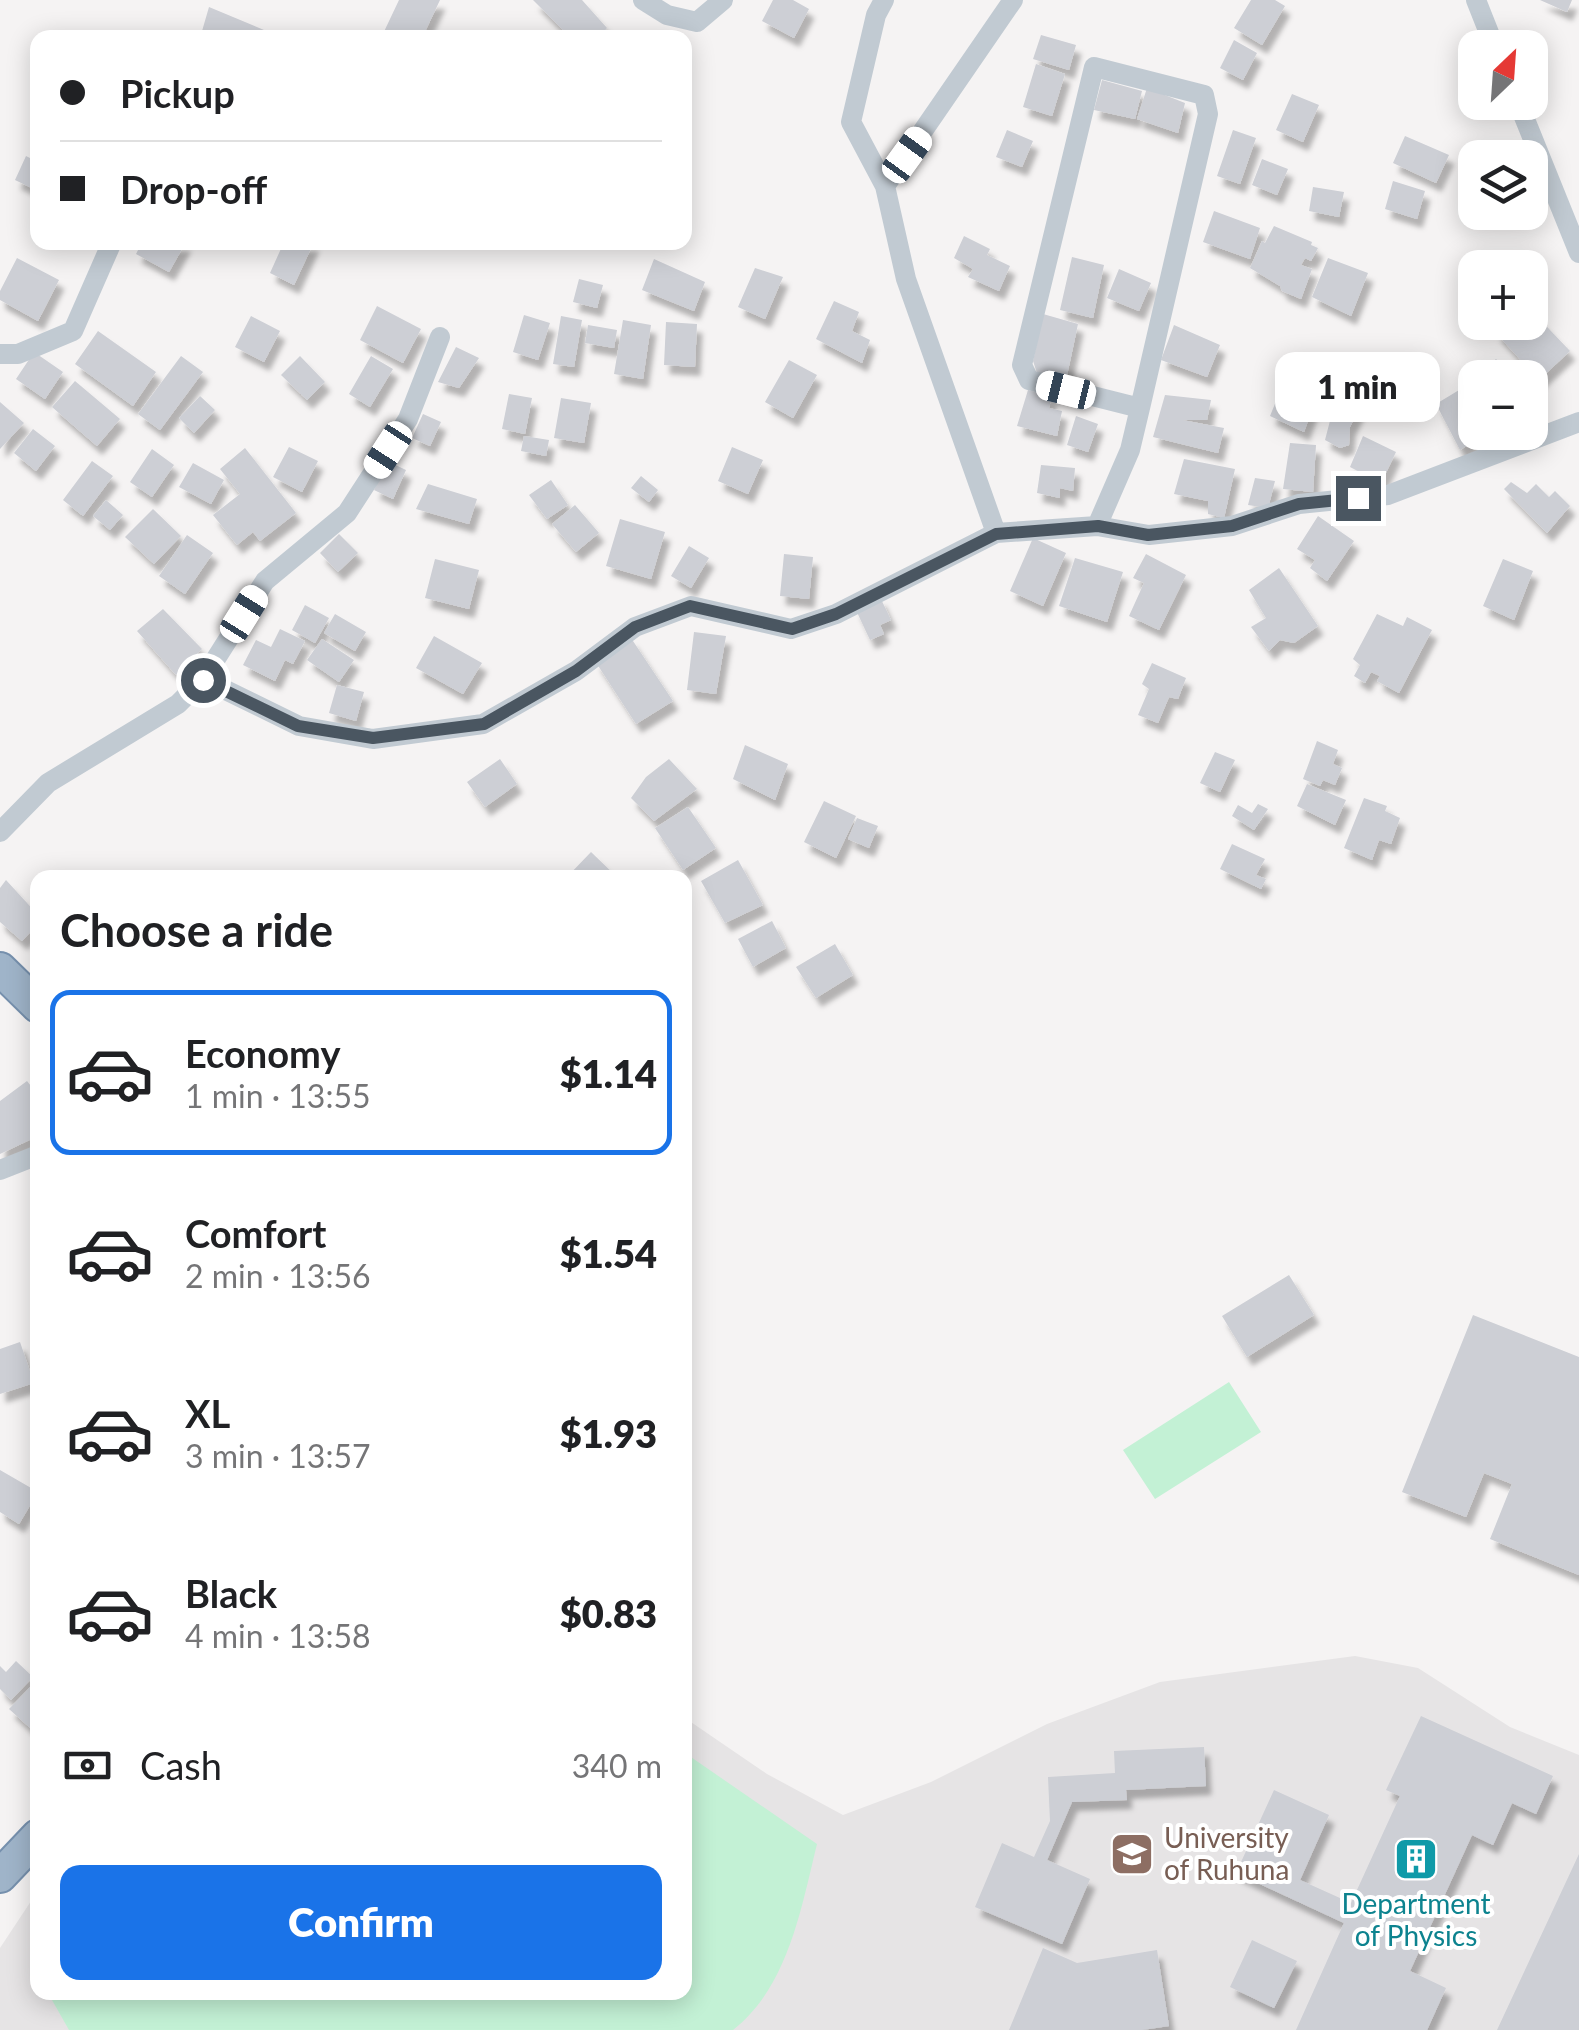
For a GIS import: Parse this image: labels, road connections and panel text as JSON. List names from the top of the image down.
{
  "places": {
    "school or university": ["University of Ruhuna"],
    "building": ["Department of Physics"]
  },
  "north": "top right",
  "page": {
    "map_buttons": ["+", "−"],
    "banner": ["Pickup", "Drop-off"],
    "bubble": "1 min",
    "heading": "Choose a ride",
    "list": [
      {
        "name": "Economy",
        "note": "1 min · 13:55",
        "value": "$1.14"
      },
      {
        "name": "Comfort",
        "note": "2 min · 13:56",
        "value": "$1.54"
      },
      {
        "name": "XL",
        "note": "3 min · 13:57",
        "value": "$1.93"
      },
      {
        "name": "Black",
        "note": "4 min · 13:58",
        "value": "$0.83"
      }
    ],
    "pay": ["Cash", "340 m"],
    "buttons": "Confirm"
  }
}
